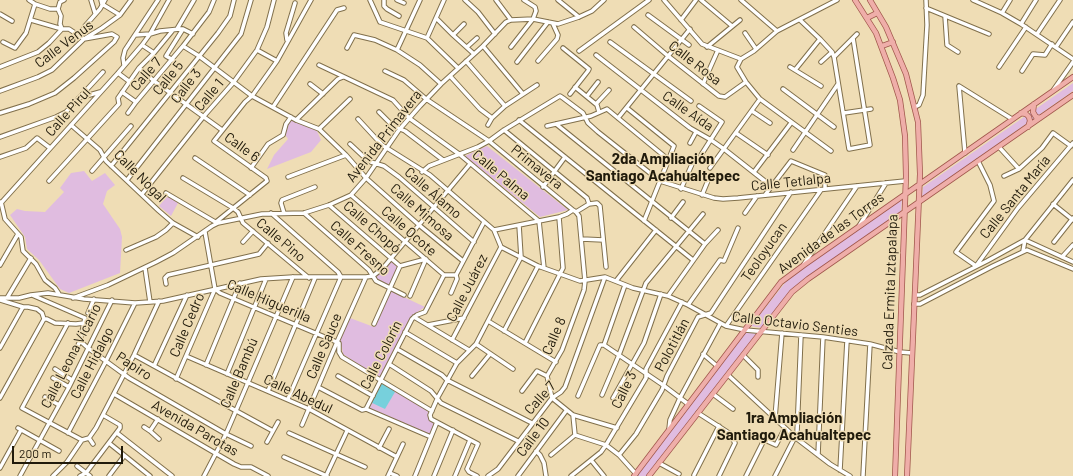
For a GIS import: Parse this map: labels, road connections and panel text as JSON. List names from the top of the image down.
{
  "streets": {
    "main road": ["Avenida de las Torres", "Calzada Ermita Iztapalapa"],
    "street": [
      "Calle Venus",
      "Calle Rosa",
      "Calle 7",
      "Calle 5",
      "Calle 3",
      "Calle 1",
      "Calle Aída",
      "Calle Pirul",
      "Avenida Primavera",
      "Calle 6",
      "Primavera",
      "Calle Palma",
      "Calle Nogal",
      "Calle Tetlalpa",
      "Calle Álamo",
      "Calle Santa María",
      "Calle Mimosa",
      "Calle Chopó",
      "Calle Ocote",
      "Calle Pino",
      "Calle Fresno",
      "Teoloyucan",
      "Calle Juárez",
      "Calle Higuerilla",
      "Calle Octavio Senties",
      "Calle Cedro",
      "Calle 8",
      "Polotitlán",
      "Calle Sauce",
      "Calle Colorín",
      "Calle Leona Vicario",
      "Calle Hidalgo",
      "Papiro",
      "Calle Bambú",
      "Calle Abedul",
      "Avenida Parotas",
      "Calle 10"
    ]
  },
  "crossings": [
    ["Calle 7", "Calle Octavio Senties"],
    ["Calle 7", "Calle 8"],
    ["Calle 5", "Calle Nogal"],
    ["Calle 3", "Calle Nogal"],
    ["Calle 3", "Calle Octavio Senties"],
    ["Calle 1", "Calle Nogal"],
    ["Calle Pirul", "Calle Nogal"],
    ["Avenida Primavera", "Primavera"],
    ["Avenida Primavera", "Calle Palma"],
    ["Avenida Primavera", "Calle Nogal"],
    ["Avenida Primavera", "Calle Álamo"],
    ["Avenida Primavera", "Calle Mimosa"],
    ["Avenida Primavera", "Calle Chopó"],
    ["Avenida Primavera", "Calle Ocote"],
    ["Avenida Primavera", "Calle Pino"],
    ["Avenida Primavera", "Calle Fresno"],
    ["Avenida Primavera", "Calle Cedro"],
    ["Calle 6", "Calle Pino"],
    ["Primavera", "Calle 8"],
    ["Calle Tetlalpa", "Teoloyucan"],
    ["Calle Tetlalpa", "Calzada Ermita Iztapalapa"],
    ["Calle Tetlalpa", "Polotitlán"],
    ["Calle Ocote", "Calle Colorín"],
    ["Avenida de las Torres", "Calzada Ermita Iztapalapa"],
    ["Avenida de las Torres", "Calle Octavio Senties"],
    ["Teoloyucan", "Calle Octavio Senties"],
    ["Calzada Ermita Iztapalapa", "Calle Octavio Senties"],
    ["Calle Higuerilla", "Calle Cedro"],
    ["Calle Higuerilla", "Calle Sauce"],
    ["Calle Higuerilla", "Calle Bambú"],
    ["Calle Octavio Senties", "Polotitlán"],
    ["Calle Cedro", "Calle Abedul"],
    ["Calle Sauce", "Calle Abedul"],
    ["Calle Leona Vicario", "Papiro"],
    ["Calle Hidalgo", "Papiro"],
    ["Papiro", "Calle Bambú"],
    ["Calle Bambú", "Calle Abedul"],
    ["Calle Bambú", "Avenida Parotas"]
  ],
  "districts": ["2da Ampliación Santiago Acahualtepec", "1ra Ampliación Santiago Acahualtepec"],
  "scale_bar": "200 m"
}
